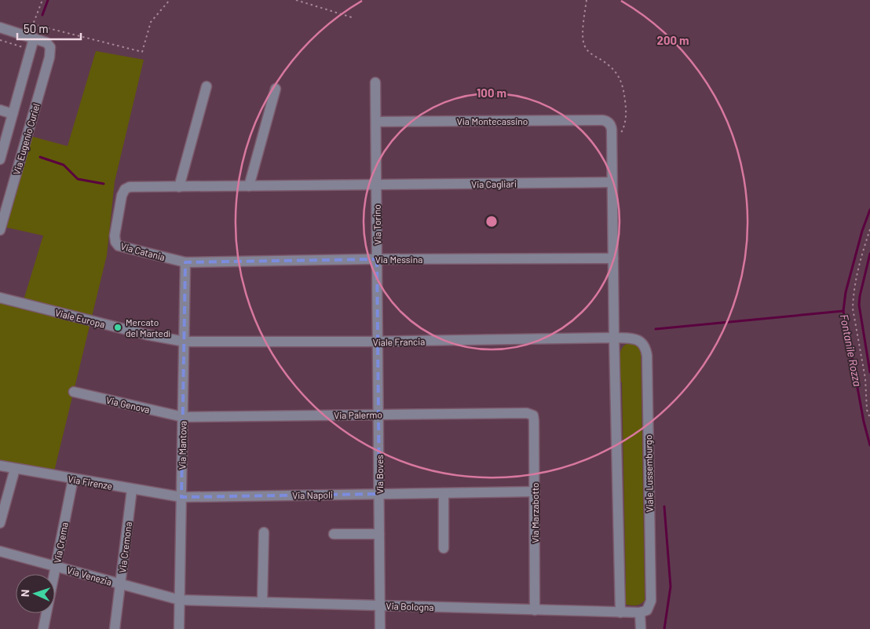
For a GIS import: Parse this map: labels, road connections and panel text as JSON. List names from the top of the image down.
{
  "streets": {
    "street": [
      "Via Montecassino",
      "Via Eugenio Curiel",
      "Via Cagliari",
      "Via Torino",
      "Via Catania",
      "Via Messina",
      "Viale Europa",
      "Viale Francia",
      "Via Genova",
      "Via Palermo",
      "Via Mantova",
      "Viale Lussemburgo",
      "Via Boves",
      "Via Firenze",
      "Via Napoli",
      "Via Marzabotto",
      "Via Crema",
      "Via Cremona",
      "Via Venezia",
      "Via Bologna"
    ]
  },
  "crossings": [
    ["Via Montecassino", "Via Torino"],
    ["Via Cagliari", "Via Torino"],
    ["Via Cagliari", "Via Catania"],
    ["Via Torino", "Via Catania"],
    ["Via Torino", "Via Messina"],
    ["Via Torino", "Viale Francia"],
    ["Via Torino", "Via Palermo"],
    ["Via Torino", "Via Boves"],
    ["Via Catania", "Via Messina"],
    ["Via Catania", "Via Mantova"],
    ["Via Messina", "Via Mantova"],
    ["Viale Europa", "Viale Francia"],
    ["Viale Europa", "Via Mantova"],
    ["Viale Francia", "Via Mantova"],
    ["Viale Francia", "Viale Lussemburgo"],
    ["Via Genova", "Via Palermo"],
    ["Via Genova", "Via Mantova"],
    ["Via Palermo", "Via Mantova"],
    ["Via Palermo", "Via Boves"],
    ["Via Palermo", "Via Marzabotto"],
    ["Via Mantova", "Via Firenze"],
    ["Via Mantova", "Via Napoli"],
    ["Via Mantova", "Via Venezia"],
    ["Via Mantova", "Via Bologna"],
    ["Viale Lussemburgo", "Via Bologna"],
    ["Via Boves", "Via Napoli"],
    ["Via Boves", "Via Bologna"],
    ["Via Firenze", "Via Napoli"],
    ["Via Firenze", "Via Crema"],
    ["Via Firenze", "Via Cremona"],
    ["Via Napoli", "Via Marzabotto"],
    ["Via Marzabotto", "Via Bologna"],
    ["Via Crema", "Via Venezia"],
    ["Via Cremona", "Via Venezia"],
    ["Via Venezia", "Via Bologna"]
  ],
  "water": ["Fontanile Rozza"],
  "places": ["Mercato del Martedì"],
  "scale_bar": "50 m",
  "north": "left",
  "rings": ["200 m", "100 m"]
}
